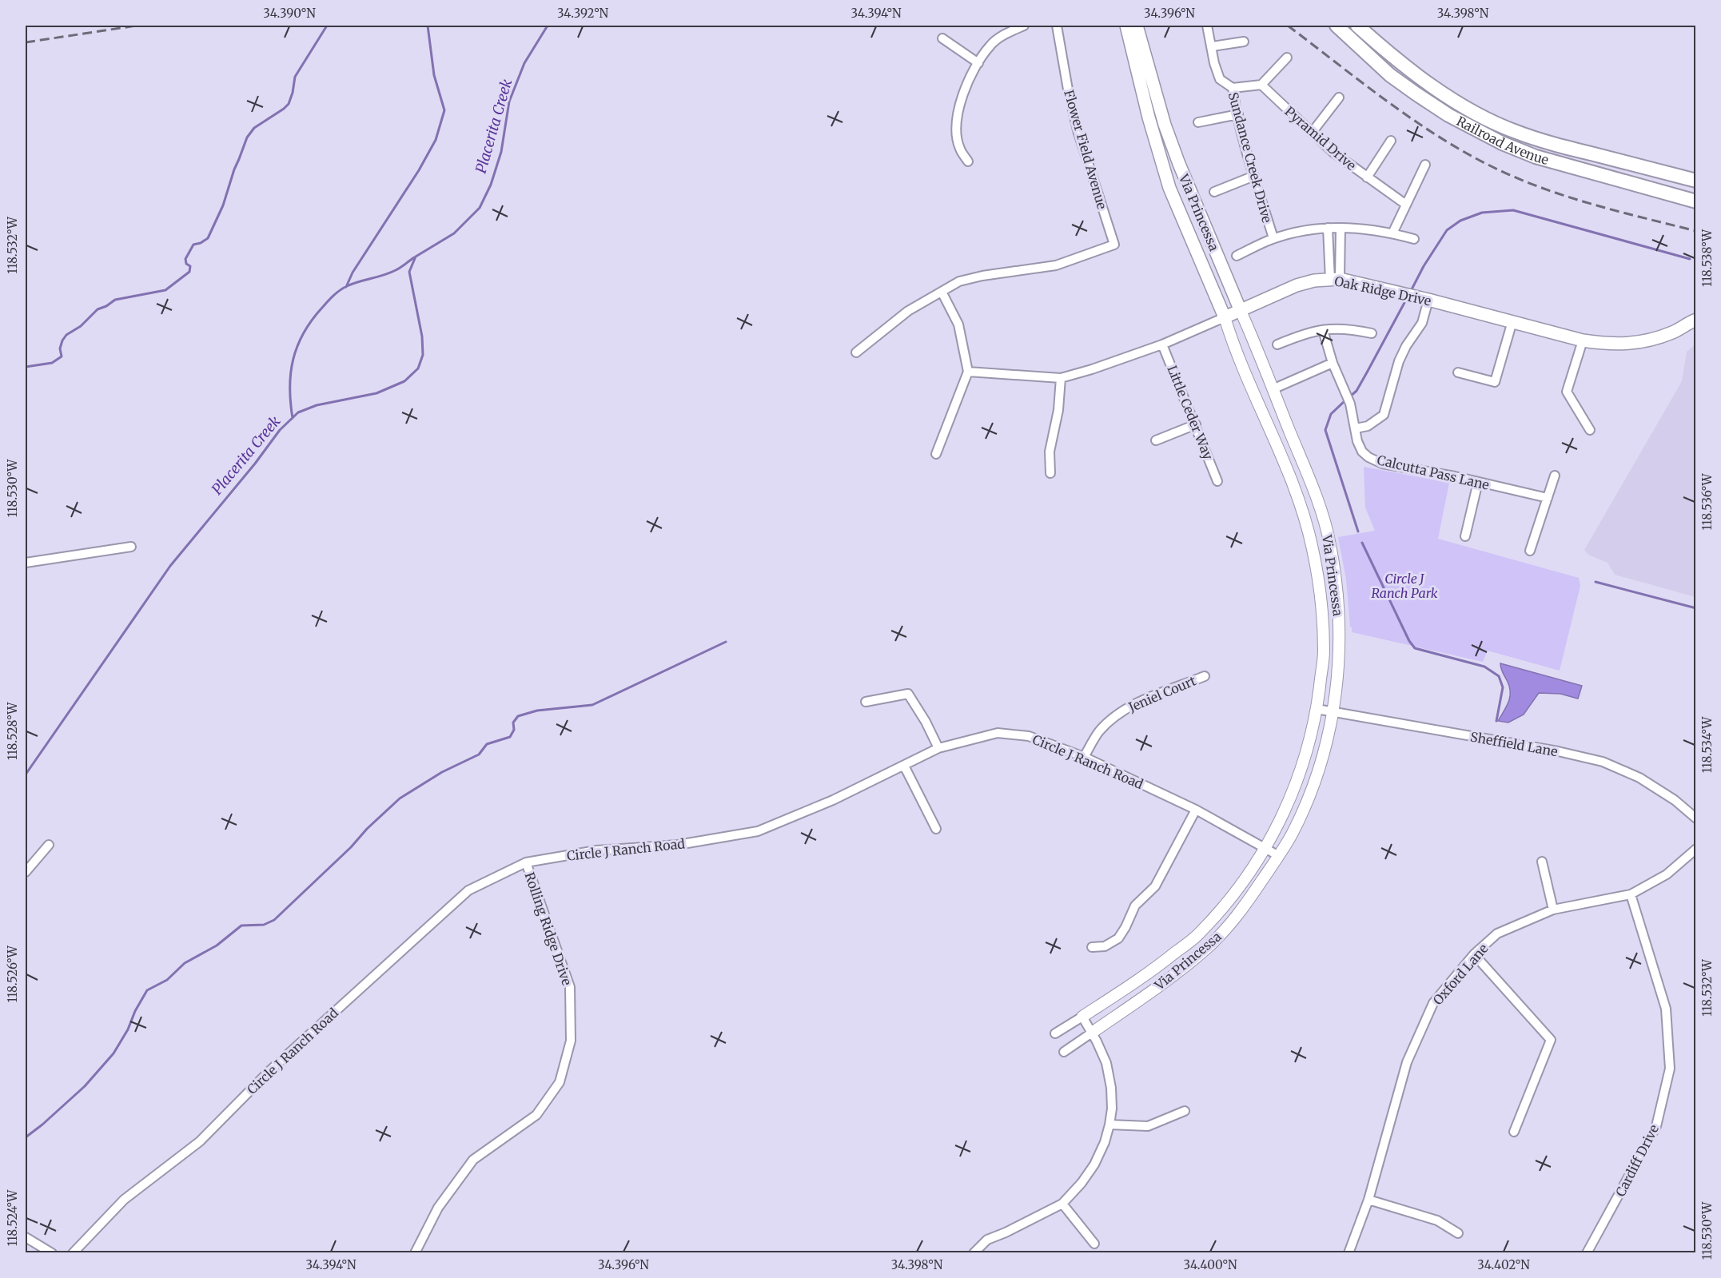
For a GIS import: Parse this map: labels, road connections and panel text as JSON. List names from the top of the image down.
{
  "streets": {
    "main road": ["Railroad Avenue", "Via Princessa", "Oak Ridge Drive"],
    "street": [
      "Pyramid Drive",
      "Flower Field Avenue",
      "Sundance Creek Drive",
      "Little Ceder Way",
      "Calcutta Pass Lane",
      "Jeniel Court",
      "Sheffield Lane",
      "Circle J Ranch Road",
      "Rolling Ridge Drive",
      "Oxford Lane",
      "Cardiff Drive"
    ]
  },
  "crossings": [
    ["Via Princessa", "Oak Ridge Drive"],
    ["Via Princessa", "Sheffield Lane"],
    ["Via Princessa", "Circle J Ranch Road"],
    ["Oak Ridge Drive", "Little Ceder Way"],
    ["Jeniel Court", "Circle J Ranch Road"],
    ["Circle J Ranch Road", "Rolling Ridge Drive"],
    ["Oxford Lane", "Cardiff Drive"]
  ],
  "water": ["Placerita Creek"],
  "parks": ["Circle J Ranch Park"],
  "coordinates": [
    "34.390°N",
    "34.392°N",
    "34.394°N",
    "34.396°N",
    "34.398°N",
    "118.532°W",
    "118.538°W",
    "118.530°W",
    "118.536°W",
    "118.528°W",
    "118.534°W",
    "118.526°W",
    "118.524°W",
    "34.400°N",
    "34.402°N"
  ]
}
